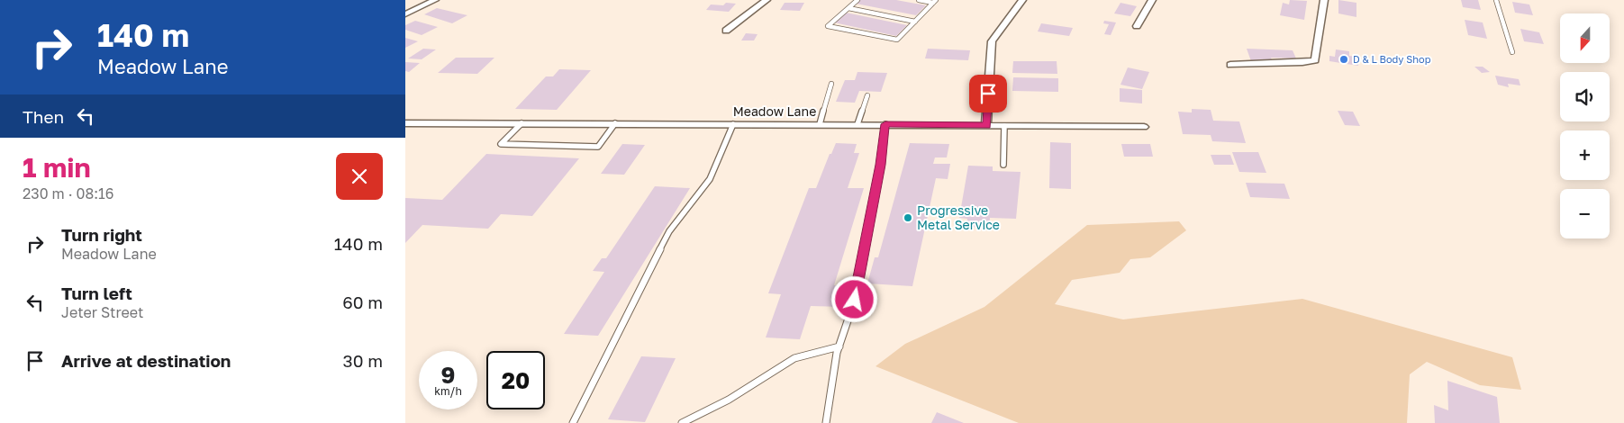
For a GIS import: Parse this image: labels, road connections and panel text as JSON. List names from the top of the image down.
{
  "streets": {
    "street": ["Meadow Lane"]
  },
  "places": ["D & L Body Shop", "Progressive Metal Service"],
  "north": "bottom",
  "page": {
    "turn": ["140 m", "Meadow Lane"],
    "map_buttons": ["+", "−"],
    "then": "Then",
    "heading": ["1 min", "230 m · 08:16"],
    "list": [
      {
        "name": "Turn right",
        "note": "Meadow Lane",
        "value": "140 m"
      },
      {
        "name": "Turn left",
        "note": "Jeter Street",
        "value": "60 m"
      },
      {
        "name": "Arrive at destination",
        "value": "30 m"
      }
    ],
    "speed": "9 km/h",
    "limit": "20"
  }
}
